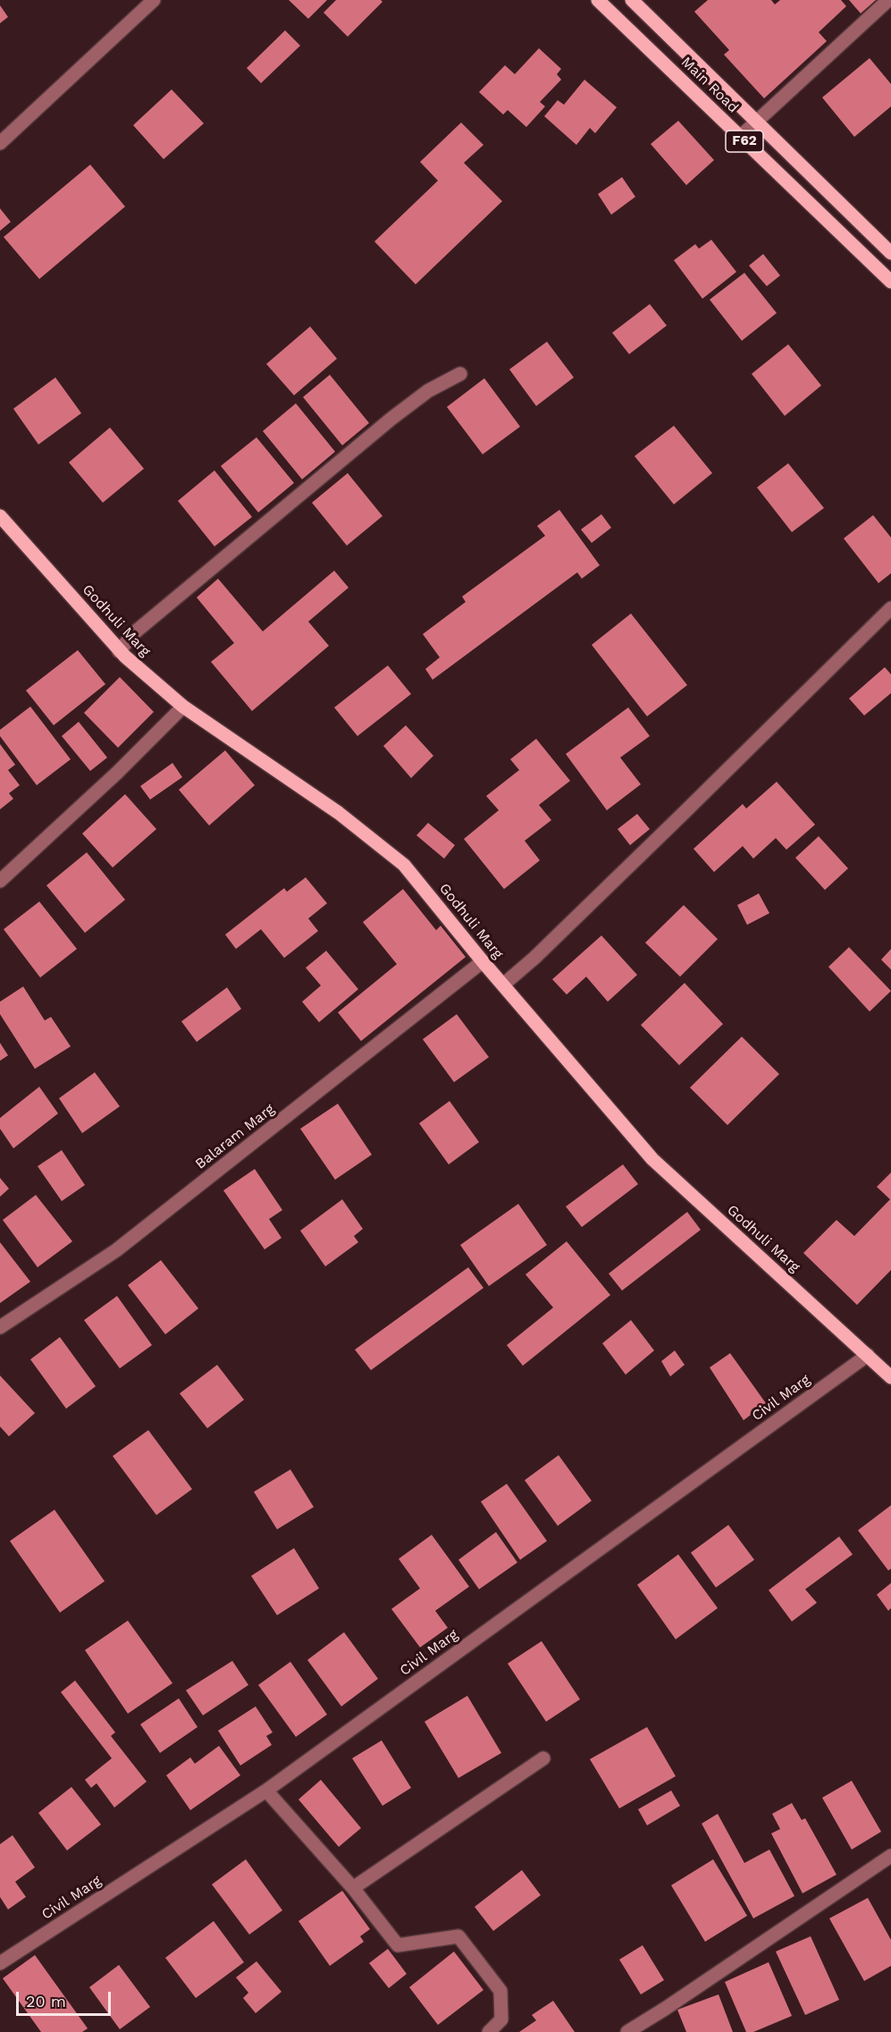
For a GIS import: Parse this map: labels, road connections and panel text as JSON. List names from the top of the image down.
{
  "streets": {
    "main road": ["Main Road", "F62", "Godhuli Marg"],
    "street": ["Balaram Marg", "Civil Marg"]
  },
  "crossings": [
    ["Godhuli Marg", "Balaram Marg"],
    ["Godhuli Marg", "Civil Marg"]
  ],
  "scale_bar": "20 m"
}
